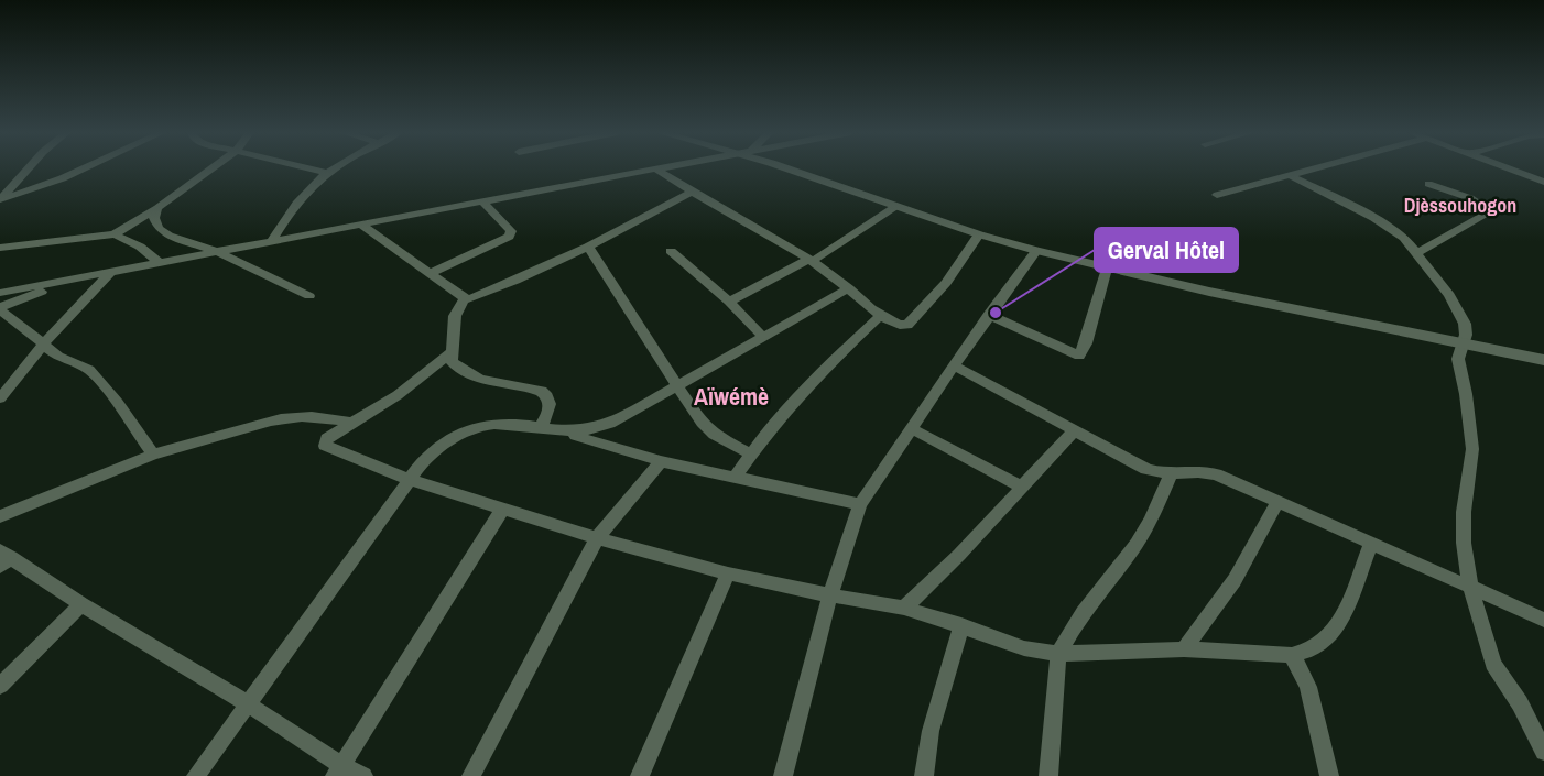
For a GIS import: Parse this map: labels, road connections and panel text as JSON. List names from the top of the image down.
{
  "districts": ["Djèssouhogon", "Aïwémè"],
  "places": ["Gerval Hôtel"]
}
